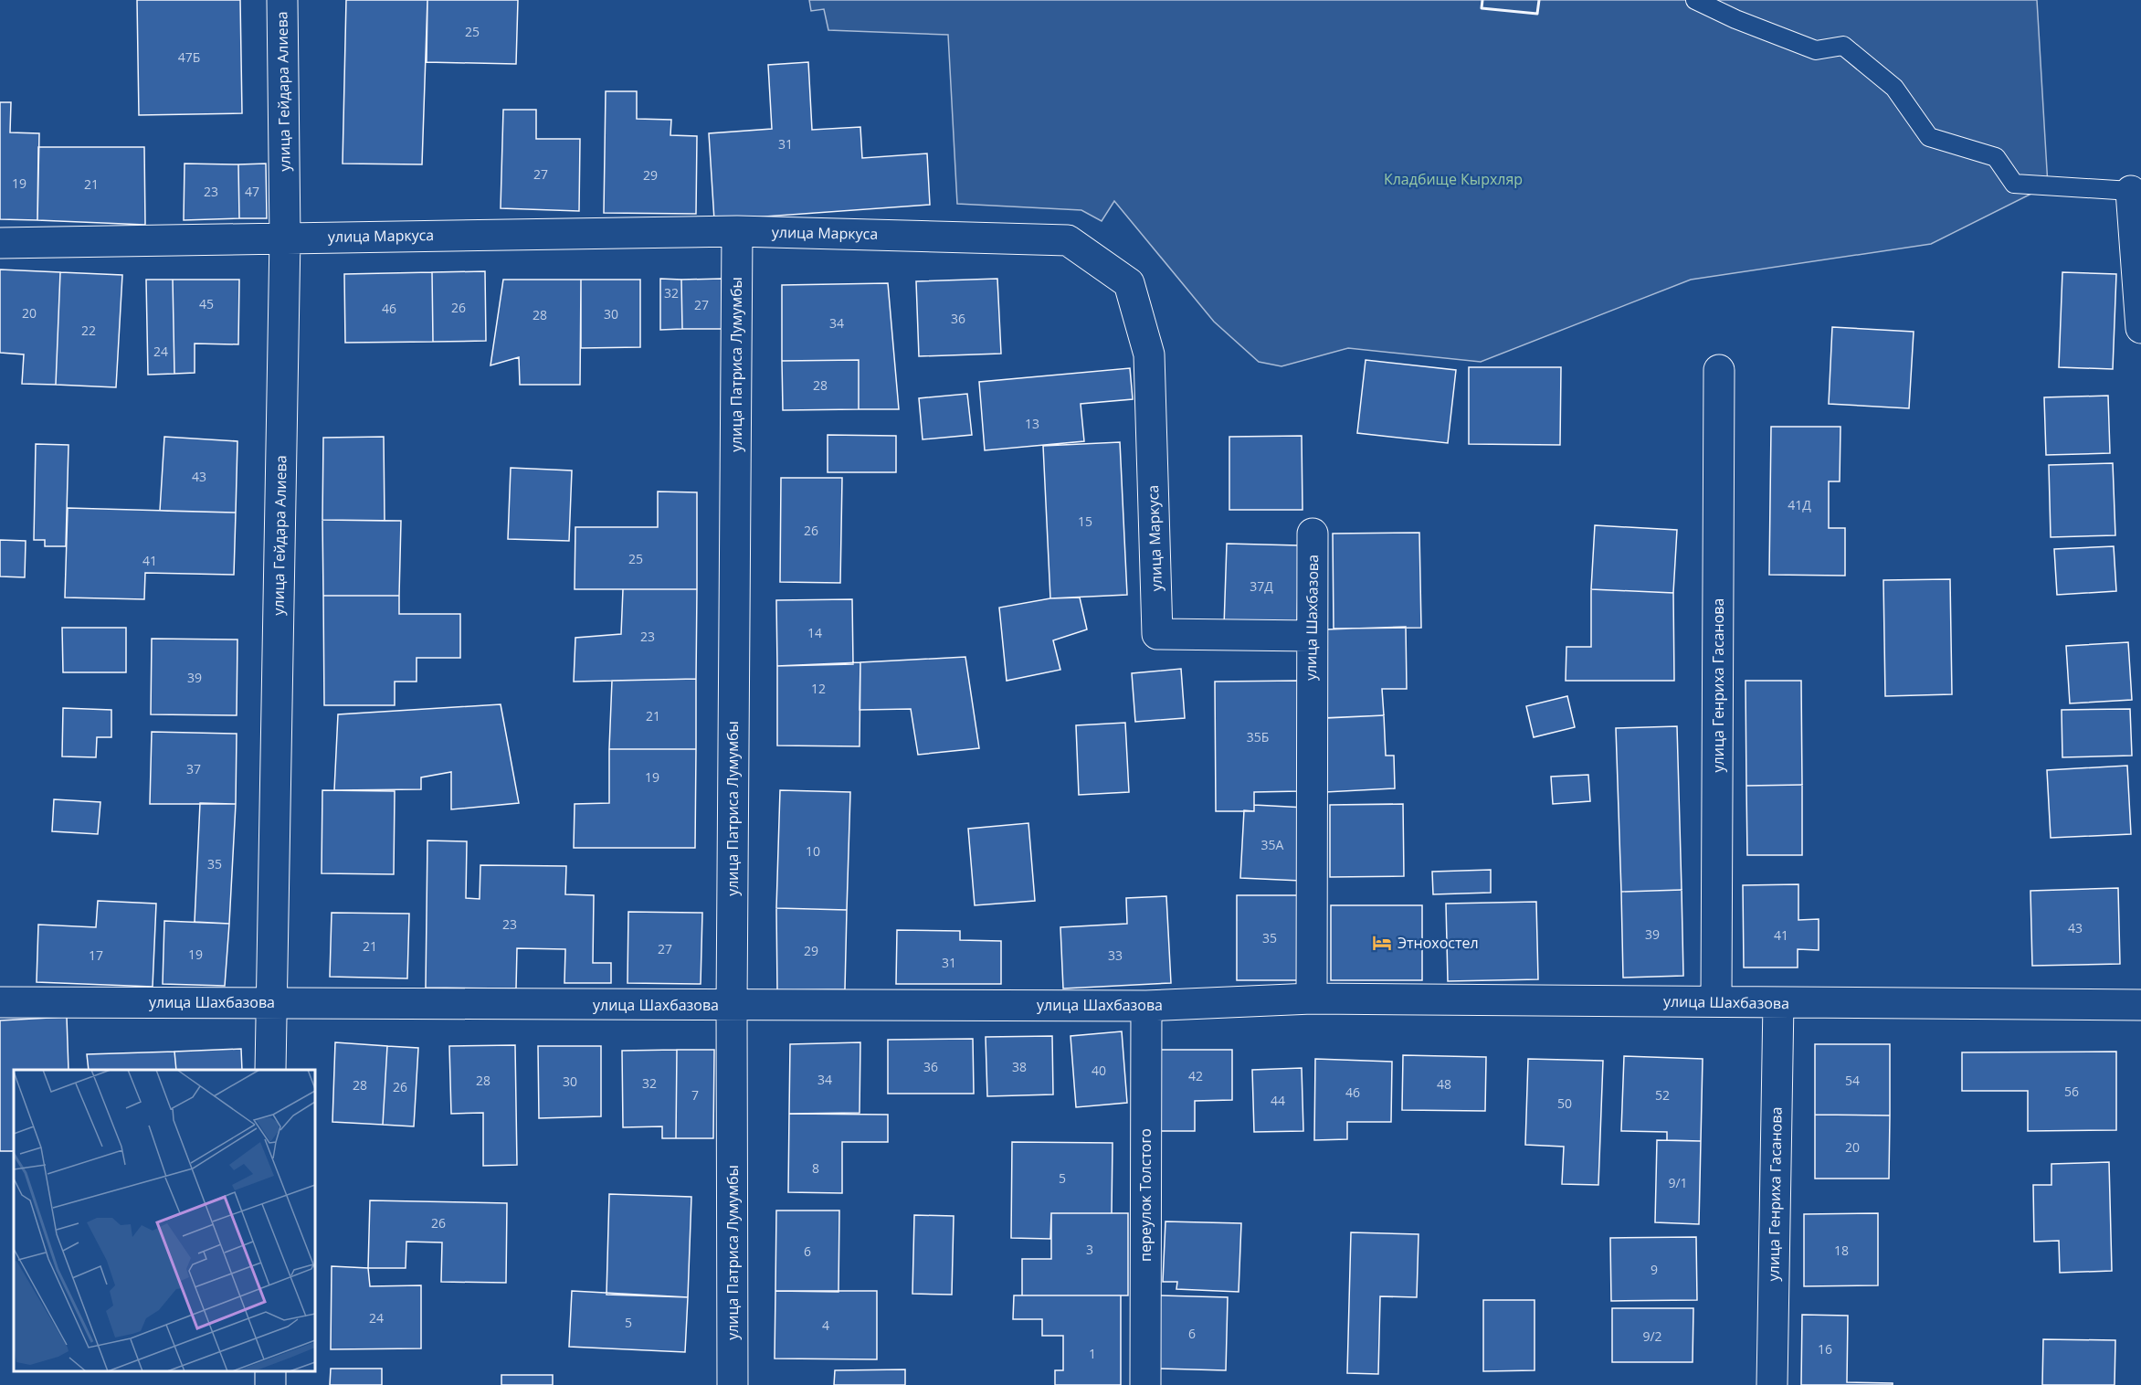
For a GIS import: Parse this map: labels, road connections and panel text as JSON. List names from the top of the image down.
{
  "streets": {
    "street": [
      "улица Гейдара Алиева",
      "улица Маркуса",
      "улица Патриса Лумумбы",
      "улица Шахбазова",
      "улица Генриха Гасанова",
      "переулок Толстого"
    ]
  },
  "crossings": [
    ["улица Гейдара Алиева", "улица Маркуса"],
    ["улица Гейдара Алиева", "улица Шахбазова"],
    ["улица Маркуса", "улица Патриса Лумумбы"],
    ["улица Маркуса", "улица Шахбазова"],
    ["улица Патриса Лумумбы", "улица Шахбазова"],
    ["улица Шахбазова", "улица Генриха Гасанова"],
    ["улица Шахбазова", "переулок Толстого"]
  ],
  "parks": ["Кладбище Кырхляр"],
  "places": {
    "hotel": ["Этнохостел"]
  },
  "house_numbers": [
    "25",
    "47Б",
    "31",
    "27",
    "29",
    "19",
    "21",
    "23",
    "47",
    "32",
    "45",
    "27",
    "26",
    "46",
    "20",
    "30",
    "28",
    "36",
    "34",
    "22",
    "24",
    "28",
    "13",
    "43",
    "41Д",
    "15",
    "26",
    "25",
    "41",
    "37Д",
    "14",
    "23",
    "39",
    "12",
    "21",
    "35Б",
    "37",
    "19",
    "35А",
    "10",
    "35",
    "23",
    "43",
    "39",
    "41",
    "35",
    "21",
    "27",
    "29",
    "19",
    "17",
    "33",
    "31",
    "36",
    "38",
    "40",
    "42",
    "34",
    "28",
    "54",
    "30",
    "32",
    "48",
    "28",
    "26",
    "56",
    "46",
    "7",
    "52",
    "44",
    "50",
    "20",
    "8",
    "5",
    "9/1",
    "26",
    "3",
    "18",
    "6",
    "9",
    "24",
    "5",
    "4",
    "6",
    "9/2",
    "16",
    "1"
  ]
}
